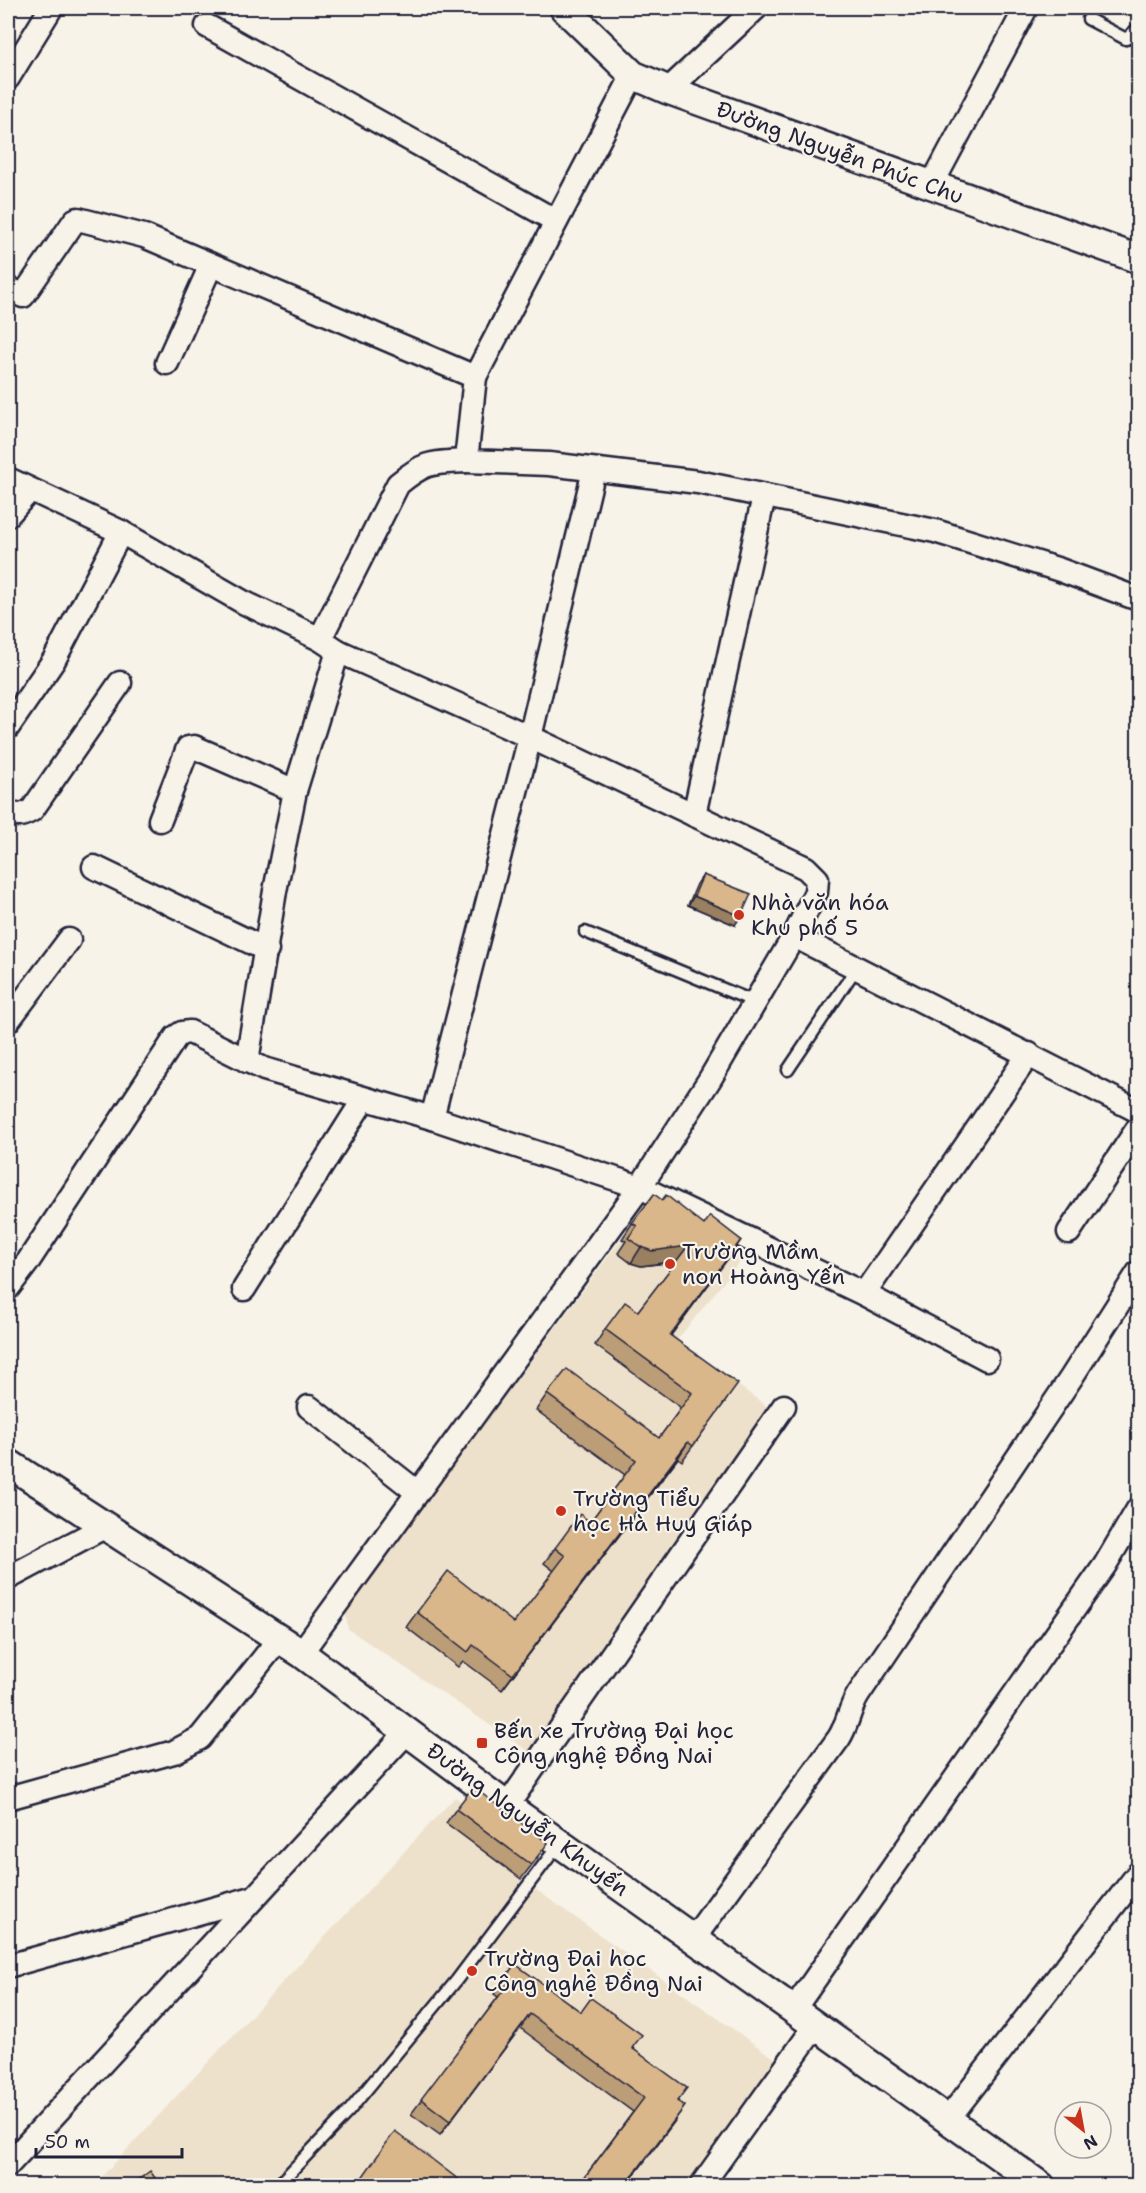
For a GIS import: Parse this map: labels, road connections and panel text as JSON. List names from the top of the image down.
{
  "streets": {
    "street": ["Đường Nguyễn Phúc Chu", "Đường Nguyễn Khuyến"]
  },
  "places": {
    "other": [
      "Nhà văn hóa Khu phố 5",
      "Trường Mầm non Hoàng Yến",
      "Trường Tiểu học Hà Huy Giáp",
      "Trường Đại học Công nghệ Đồng Nai"
    ],
    "transit": ["Bến xe Trường Đại học Công nghệ Đồng Nai"]
  },
  "scale_bar": "50 m",
  "north": "bottom right"
}
